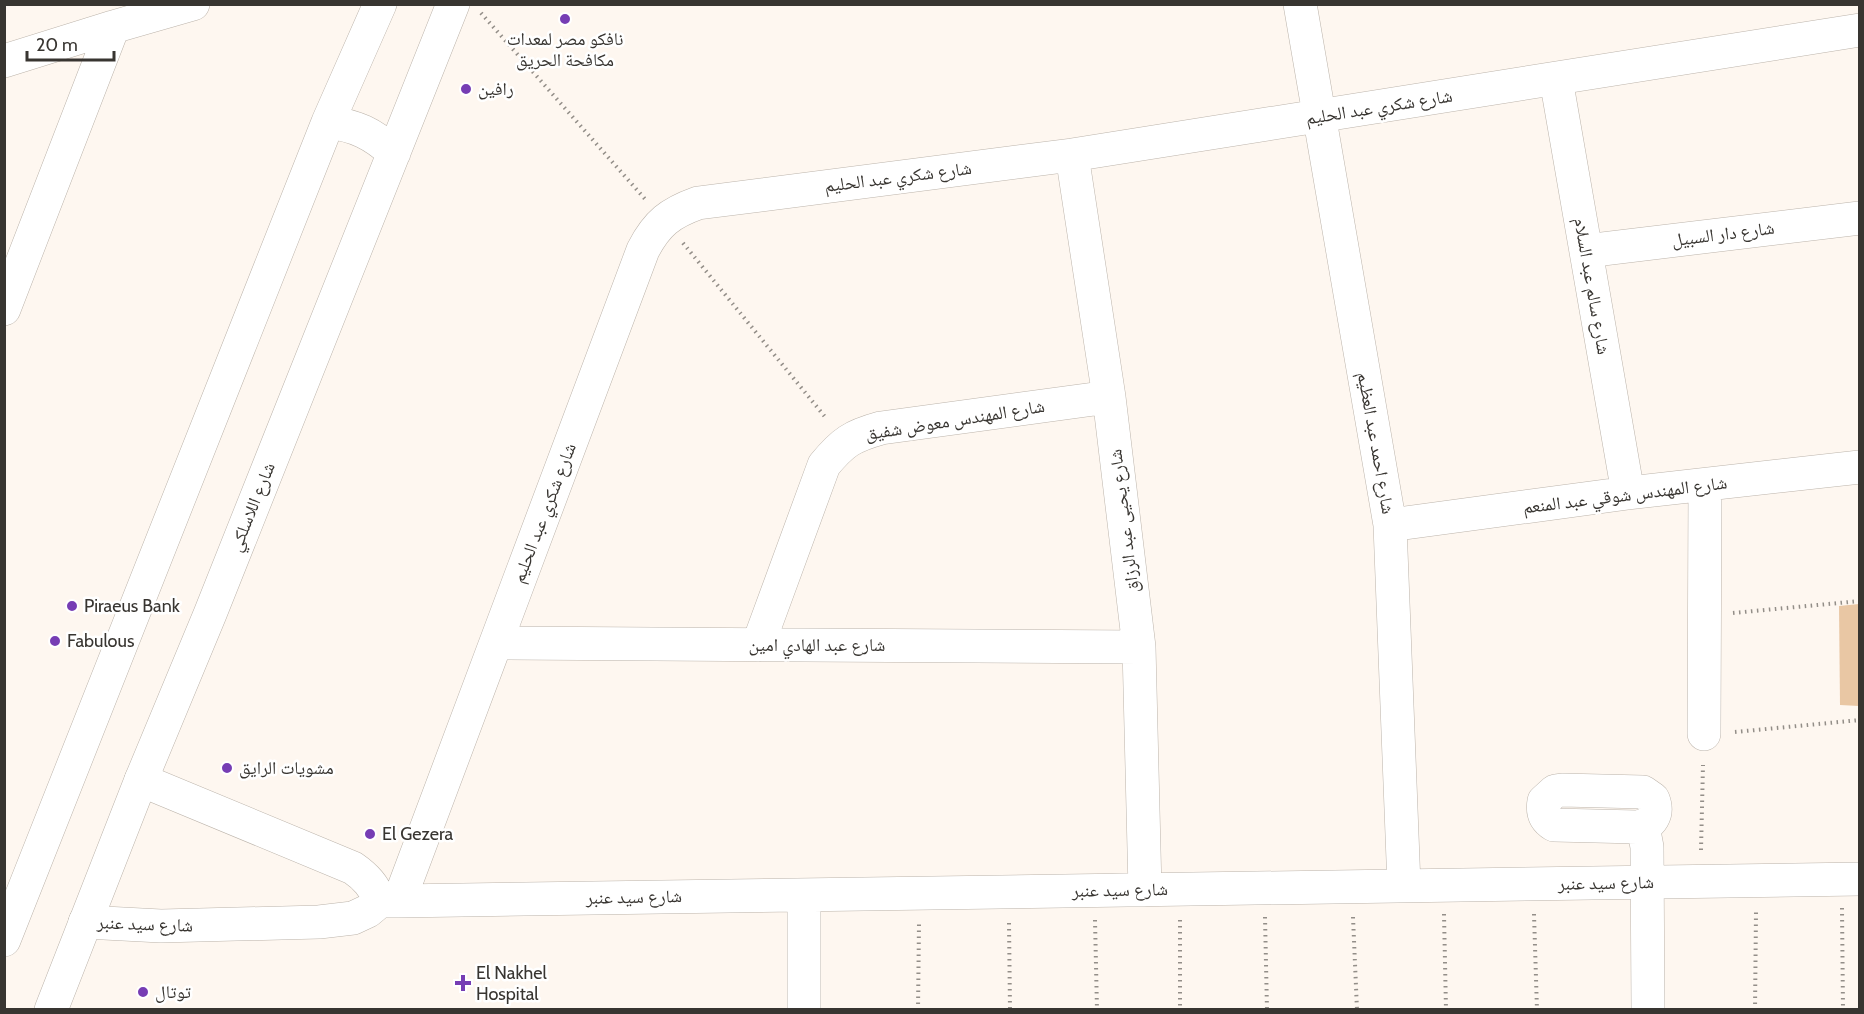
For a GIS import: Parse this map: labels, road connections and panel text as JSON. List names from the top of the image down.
{
  "streets": {
    "street": [
      "شارع شكري عبد الحليم",
      "شارع دار السبيل",
      "شارع سالم عبد السلام",
      "شارع المهندس معوض شفيق",
      "شارع احمد عبد العظيم",
      "شارع المهندس شوقي عبد المنعم",
      "شارع اللاسلكي",
      "شارع يحيى عبد الرزاق",
      "شارع عبد الهادي امين",
      "شارع سيد عنبر"
    ]
  },
  "crossings": [
    ["شارع شكري عبد الحليم", "شارع سالم عبد السلام"],
    ["شارع شكري عبد الحليم", "شارع احمد عبد العظيم"],
    ["شارع شكري عبد الحليم", "شارع يحيى عبد الرزاق"],
    ["شارع شكري عبد الحليم", "شارع عبد الهادي امين"],
    ["شارع شكري عبد الحليم", "شارع سيد عنبر"],
    ["شارع دار السبيل", "شارع سالم عبد السلام"],
    ["شارع سالم عبد السلام", "شارع المهندس شوقي عبد المنعم"],
    ["شارع المهندس معوض شفيق", "شارع يحيى عبد الرزاق"],
    ["شارع المهندس معوض شفيق", "شارع عبد الهادي امين"],
    ["شارع احمد عبد العظيم", "شارع المهندس شوقي عبد المنعم"],
    ["شارع احمد عبد العظيم", "شارع سيد عنبر"],
    ["شارع اللاسلكي", "شارع سيد عنبر"],
    ["شارع يحيى عبد الرزاق", "شارع عبد الهادي امين"],
    ["شارع يحيى عبد الرزاق", "شارع سيد عنبر"]
  ],
  "places": {
    "other": [
      "نافكو مصر لمعدات مكافحة الحريق",
      "رافين",
      "Piraeus Bank",
      "Fabulous",
      "مشويات الرايق",
      "El Gezera",
      "توتال"
    ],
    "health": ["El Nakhel Hospital"]
  },
  "scale_bar": "20 m"
}
